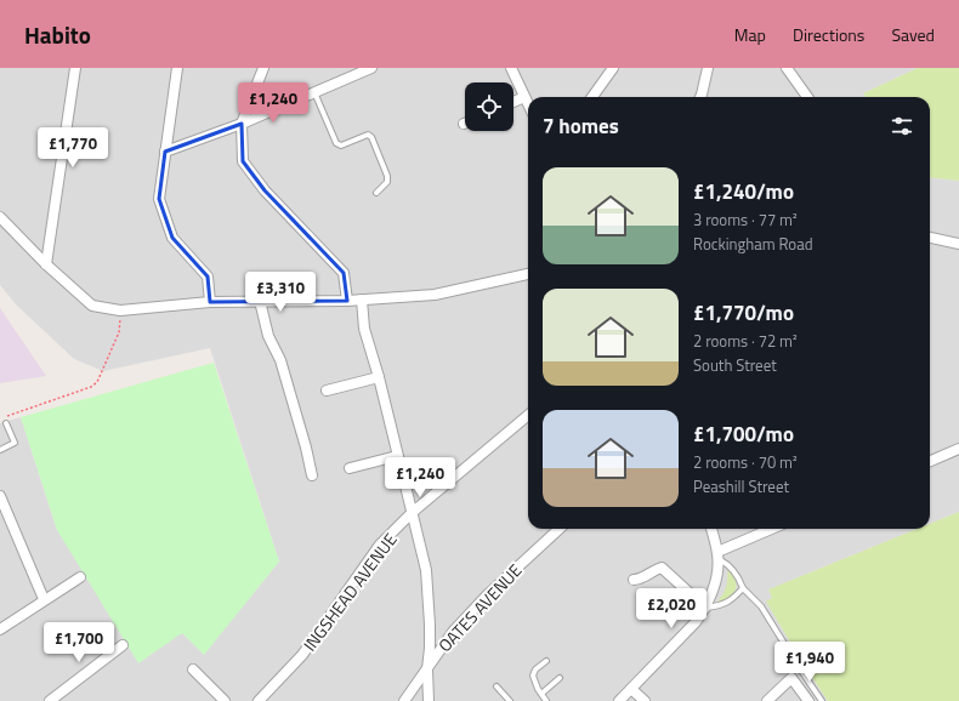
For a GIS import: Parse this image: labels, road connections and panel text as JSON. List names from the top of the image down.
{
  "streets": {
    "street": ["INGSHEAD AVENUE", "OATES AVENUE"]
  },
  "page": {
    "header": "Habito",
    "nav": ["Map", "Directions", "Saved"],
    "price": [
      "£1,240",
      "£1,770",
      "£3,310",
      "£1,240",
      "£2,020",
      "£1,700",
      "£1,940"
    ],
    "heading": "7 homes",
    "list": [
      {
        "name": "£1,240/mo",
        "note": "3 rooms · 77 m² · Rockingham Road"
      },
      {
        "name": "£1,770/mo",
        "note": "2 rooms · 72 m² · South Street"
      },
      {
        "name": "£1,700/mo",
        "note": "2 rooms · 70 m² · Peashill Street"
      }
    ]
  }
}
